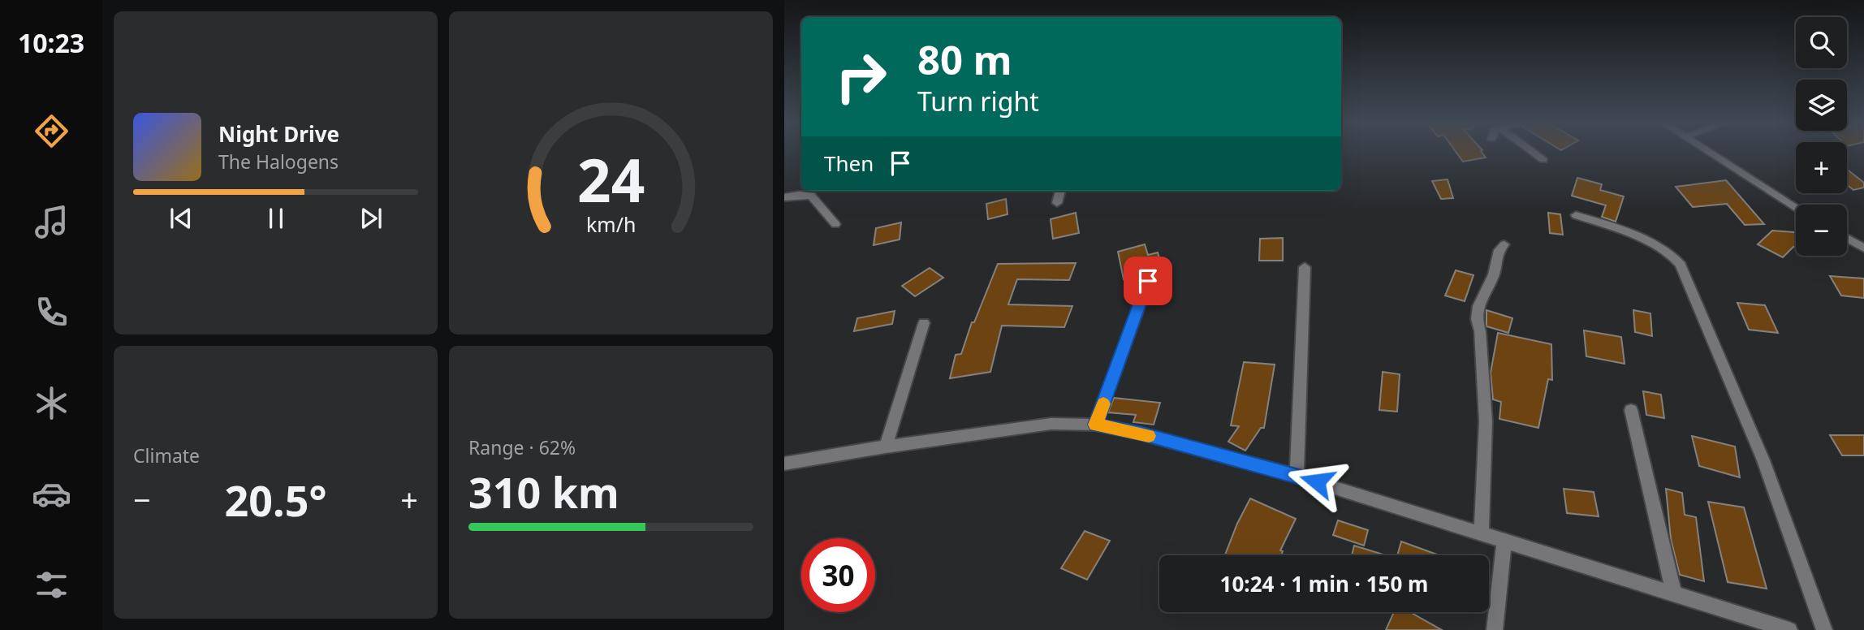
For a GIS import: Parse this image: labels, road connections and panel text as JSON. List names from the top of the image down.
{
  "page": {
    "tabs": "10:23",
    "map_buttons": ["+", "−"],
    "turn": ["80 m", "Turn right"],
    "song": ["Night Drive", "The Halogens"],
    "then": "Then",
    "tile": [
      "Climate",
      ["Range · 62%", "310 km"]
    ],
    "heat": ["−", "20.5°", "+"],
    "limit": "30",
    "trip": "10:24 · 1 min · 150 m",
    "gauge": ["24", "km/h"]
  }
}
